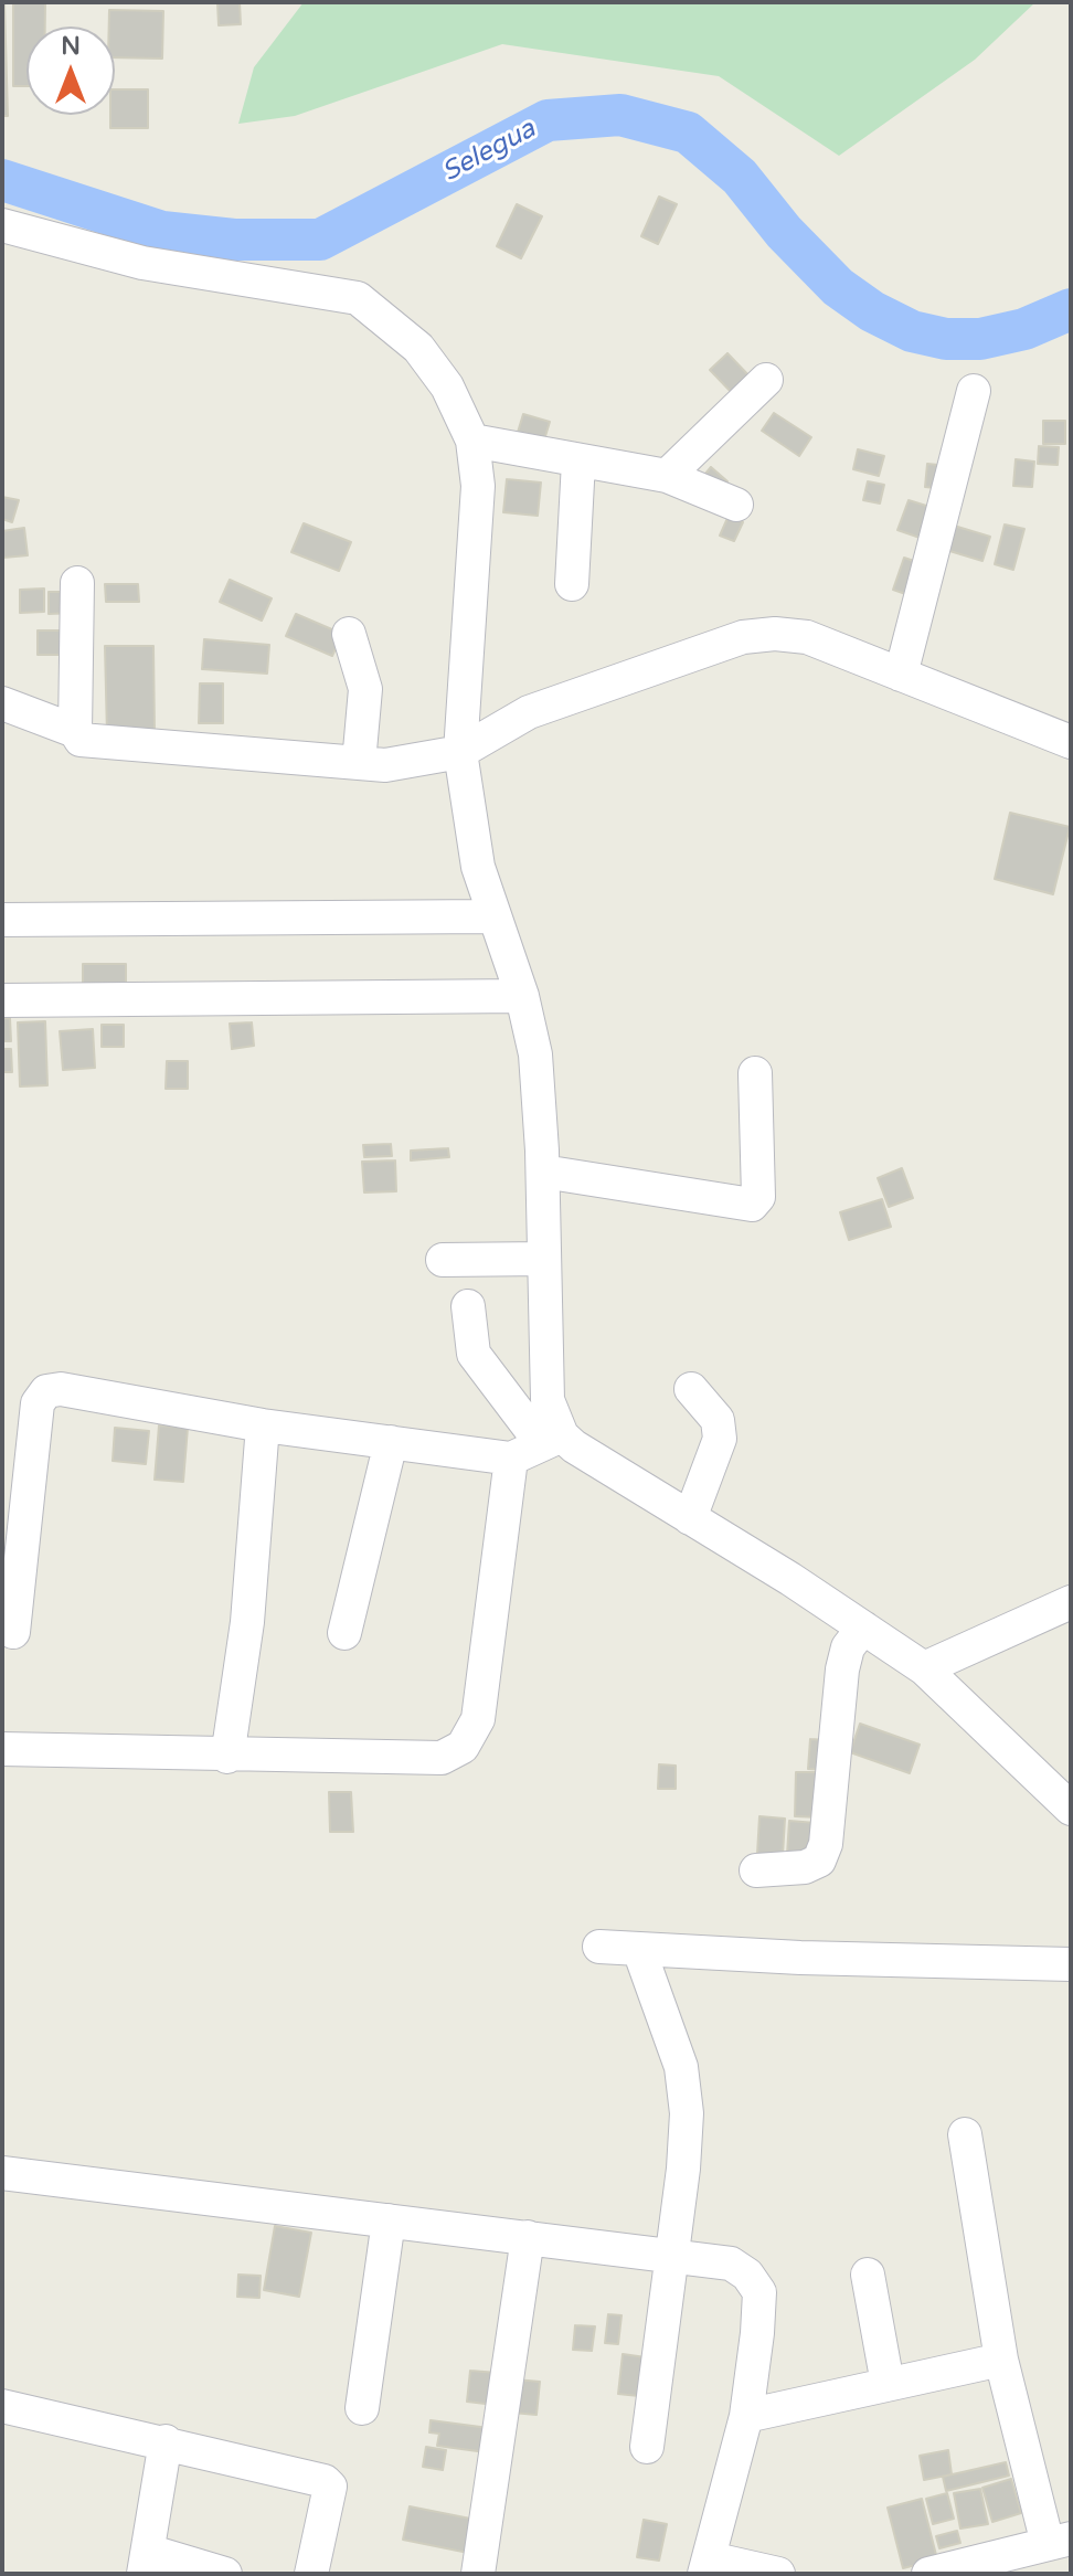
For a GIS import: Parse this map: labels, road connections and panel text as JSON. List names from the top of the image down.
{
  "water": ["Selegua"],
  "north": "top"
}
